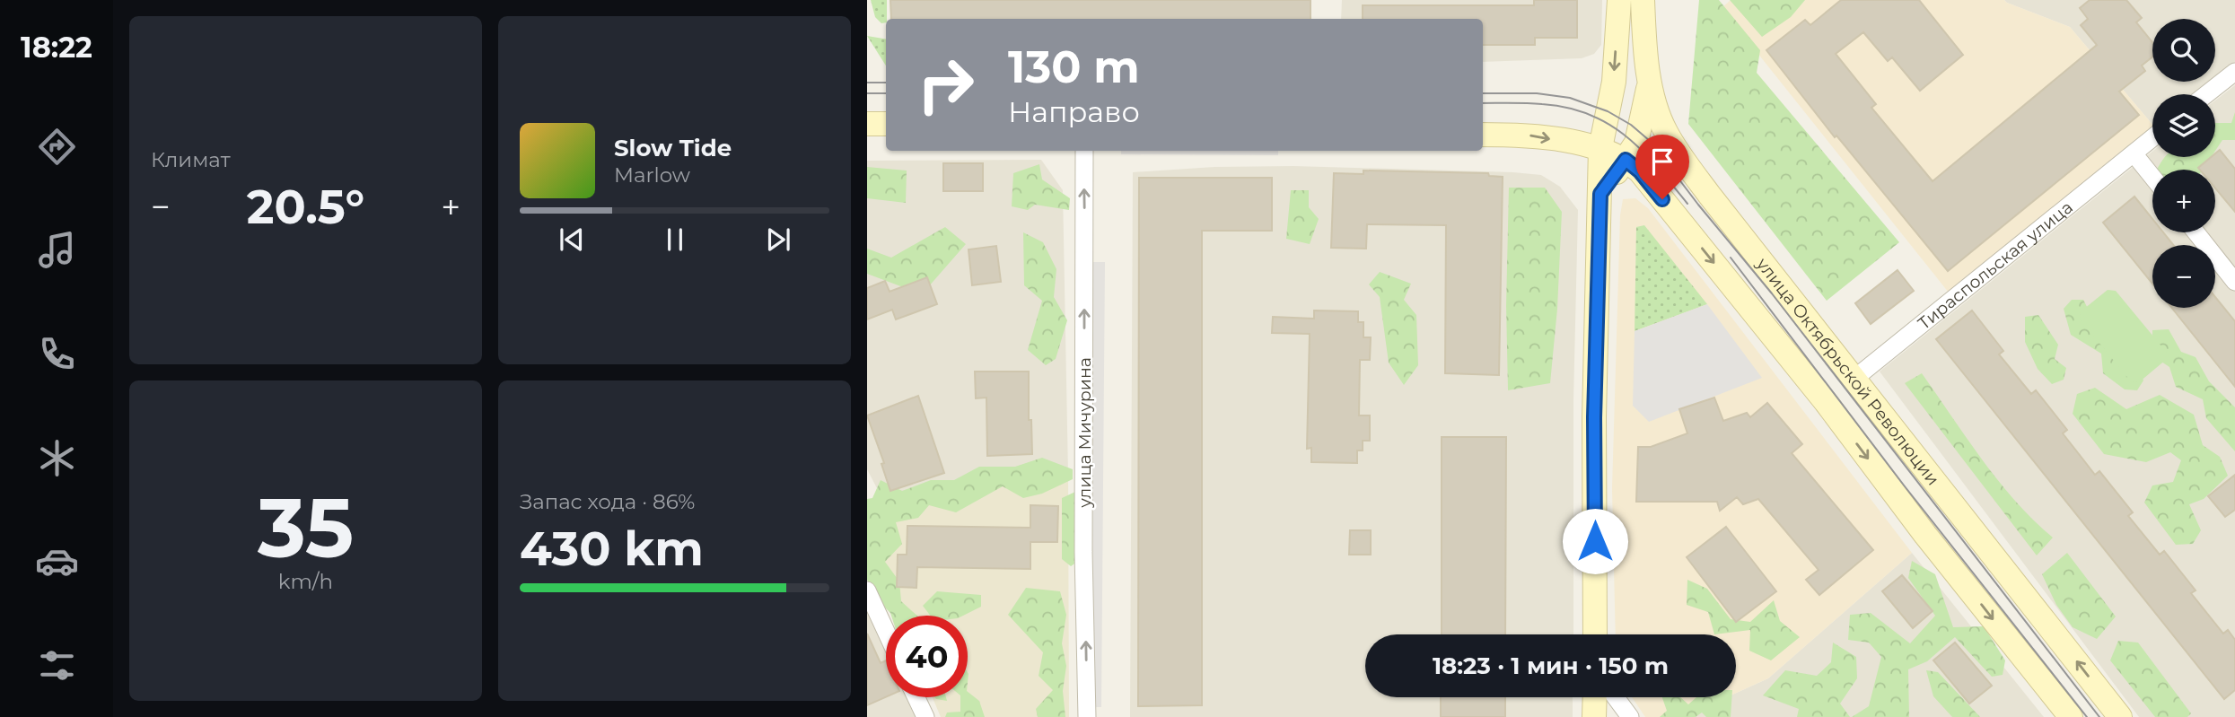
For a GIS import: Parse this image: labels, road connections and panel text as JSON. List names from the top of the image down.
{
  "streets": {
    "main road": ["Тираспольская улица", "улица Октябрьской Революции"],
    "street": ["улица Мичурина"]
  },
  "crossings": [
    ["Тираспольская улица", "улица Октябрьской Революции"]
  ],
  "one_way": ["улица Мичурина"],
  "page": {
    "tabs": "18:22",
    "tile": [
      "Климат",
      ["35", "km/h"],
      ["Запас хода · 86%", "430 km"]
    ],
    "map_buttons": ["+", "−"],
    "turn": ["130 m", "Направо"],
    "song": ["Slow Tide", "Marlow"],
    "heat": ["−", "20.5°", "+"],
    "limit": "40",
    "trip": "18:23 · 1 мин · 150 m"
  }
}
